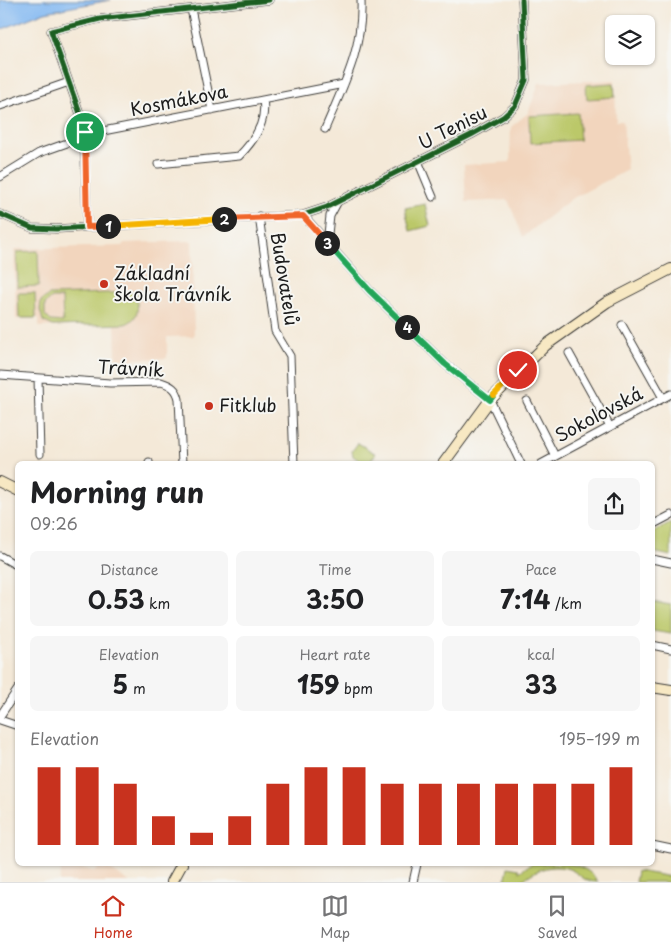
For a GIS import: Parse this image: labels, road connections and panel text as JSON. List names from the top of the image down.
{
  "streets": {
    "street": [
      "Kosmákova",
      "U Tenisu",
      "Budovatelů",
      "Trávník",
      "Sokolovská"
    ]
  },
  "places": ["Základní škola Trávník", "Fitklub"],
  "page": {
    "pins": [
      "2",
      "1",
      "3",
      "4"
    ],
    "heading": ["Morning run", "09:26"],
    "stats": [
      ["Distance", "0.53 km"],
      ["Time", "3:50"],
      ["Pace", "7:14 /km"],
      ["Elevation", "5 m"],
      ["Heart rate", "159 bpm"],
      ["kcal", "33"]
    ],
    "chart": ["Elevation", "195–199 m"],
    "tabs": ["Home", "Map", "Saved"]
  }
}
